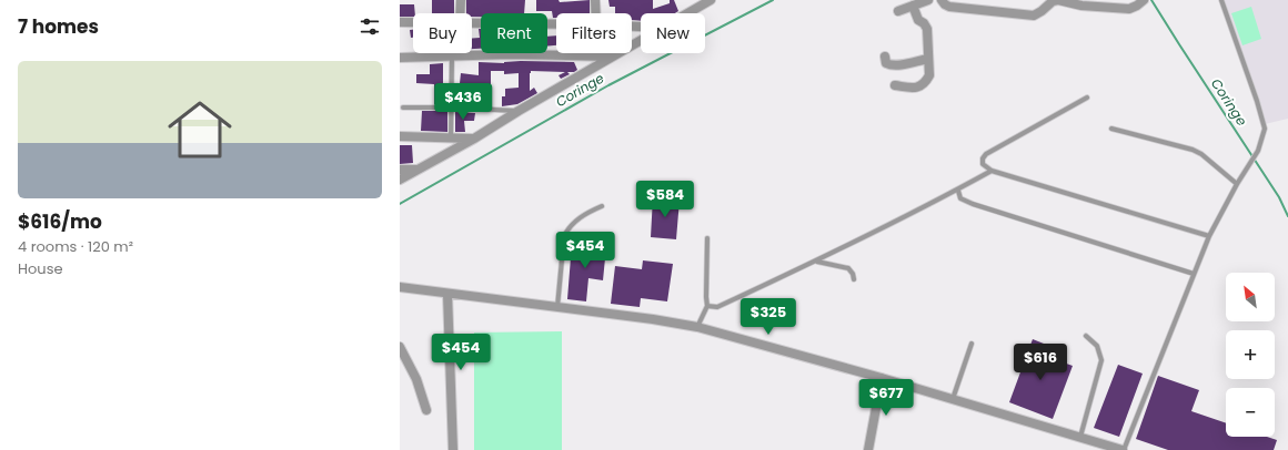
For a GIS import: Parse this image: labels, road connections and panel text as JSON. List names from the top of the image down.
{
  "water": ["Coringe"],
  "north": "top left",
  "page": {
    "heading": "7 homes",
    "chip": [
      "Buy",
      "Rent",
      "Filters",
      "New"
    ],
    "list": [
      {
        "name": "$616/mo",
        "note": "4 rooms · 120 m² · House"
      }
    ],
    "price": [
      "$436",
      "$584",
      "$454",
      "$325",
      "$454",
      "$616",
      "$677"
    ],
    "map_buttons": ["+", "−"]
  }
}
